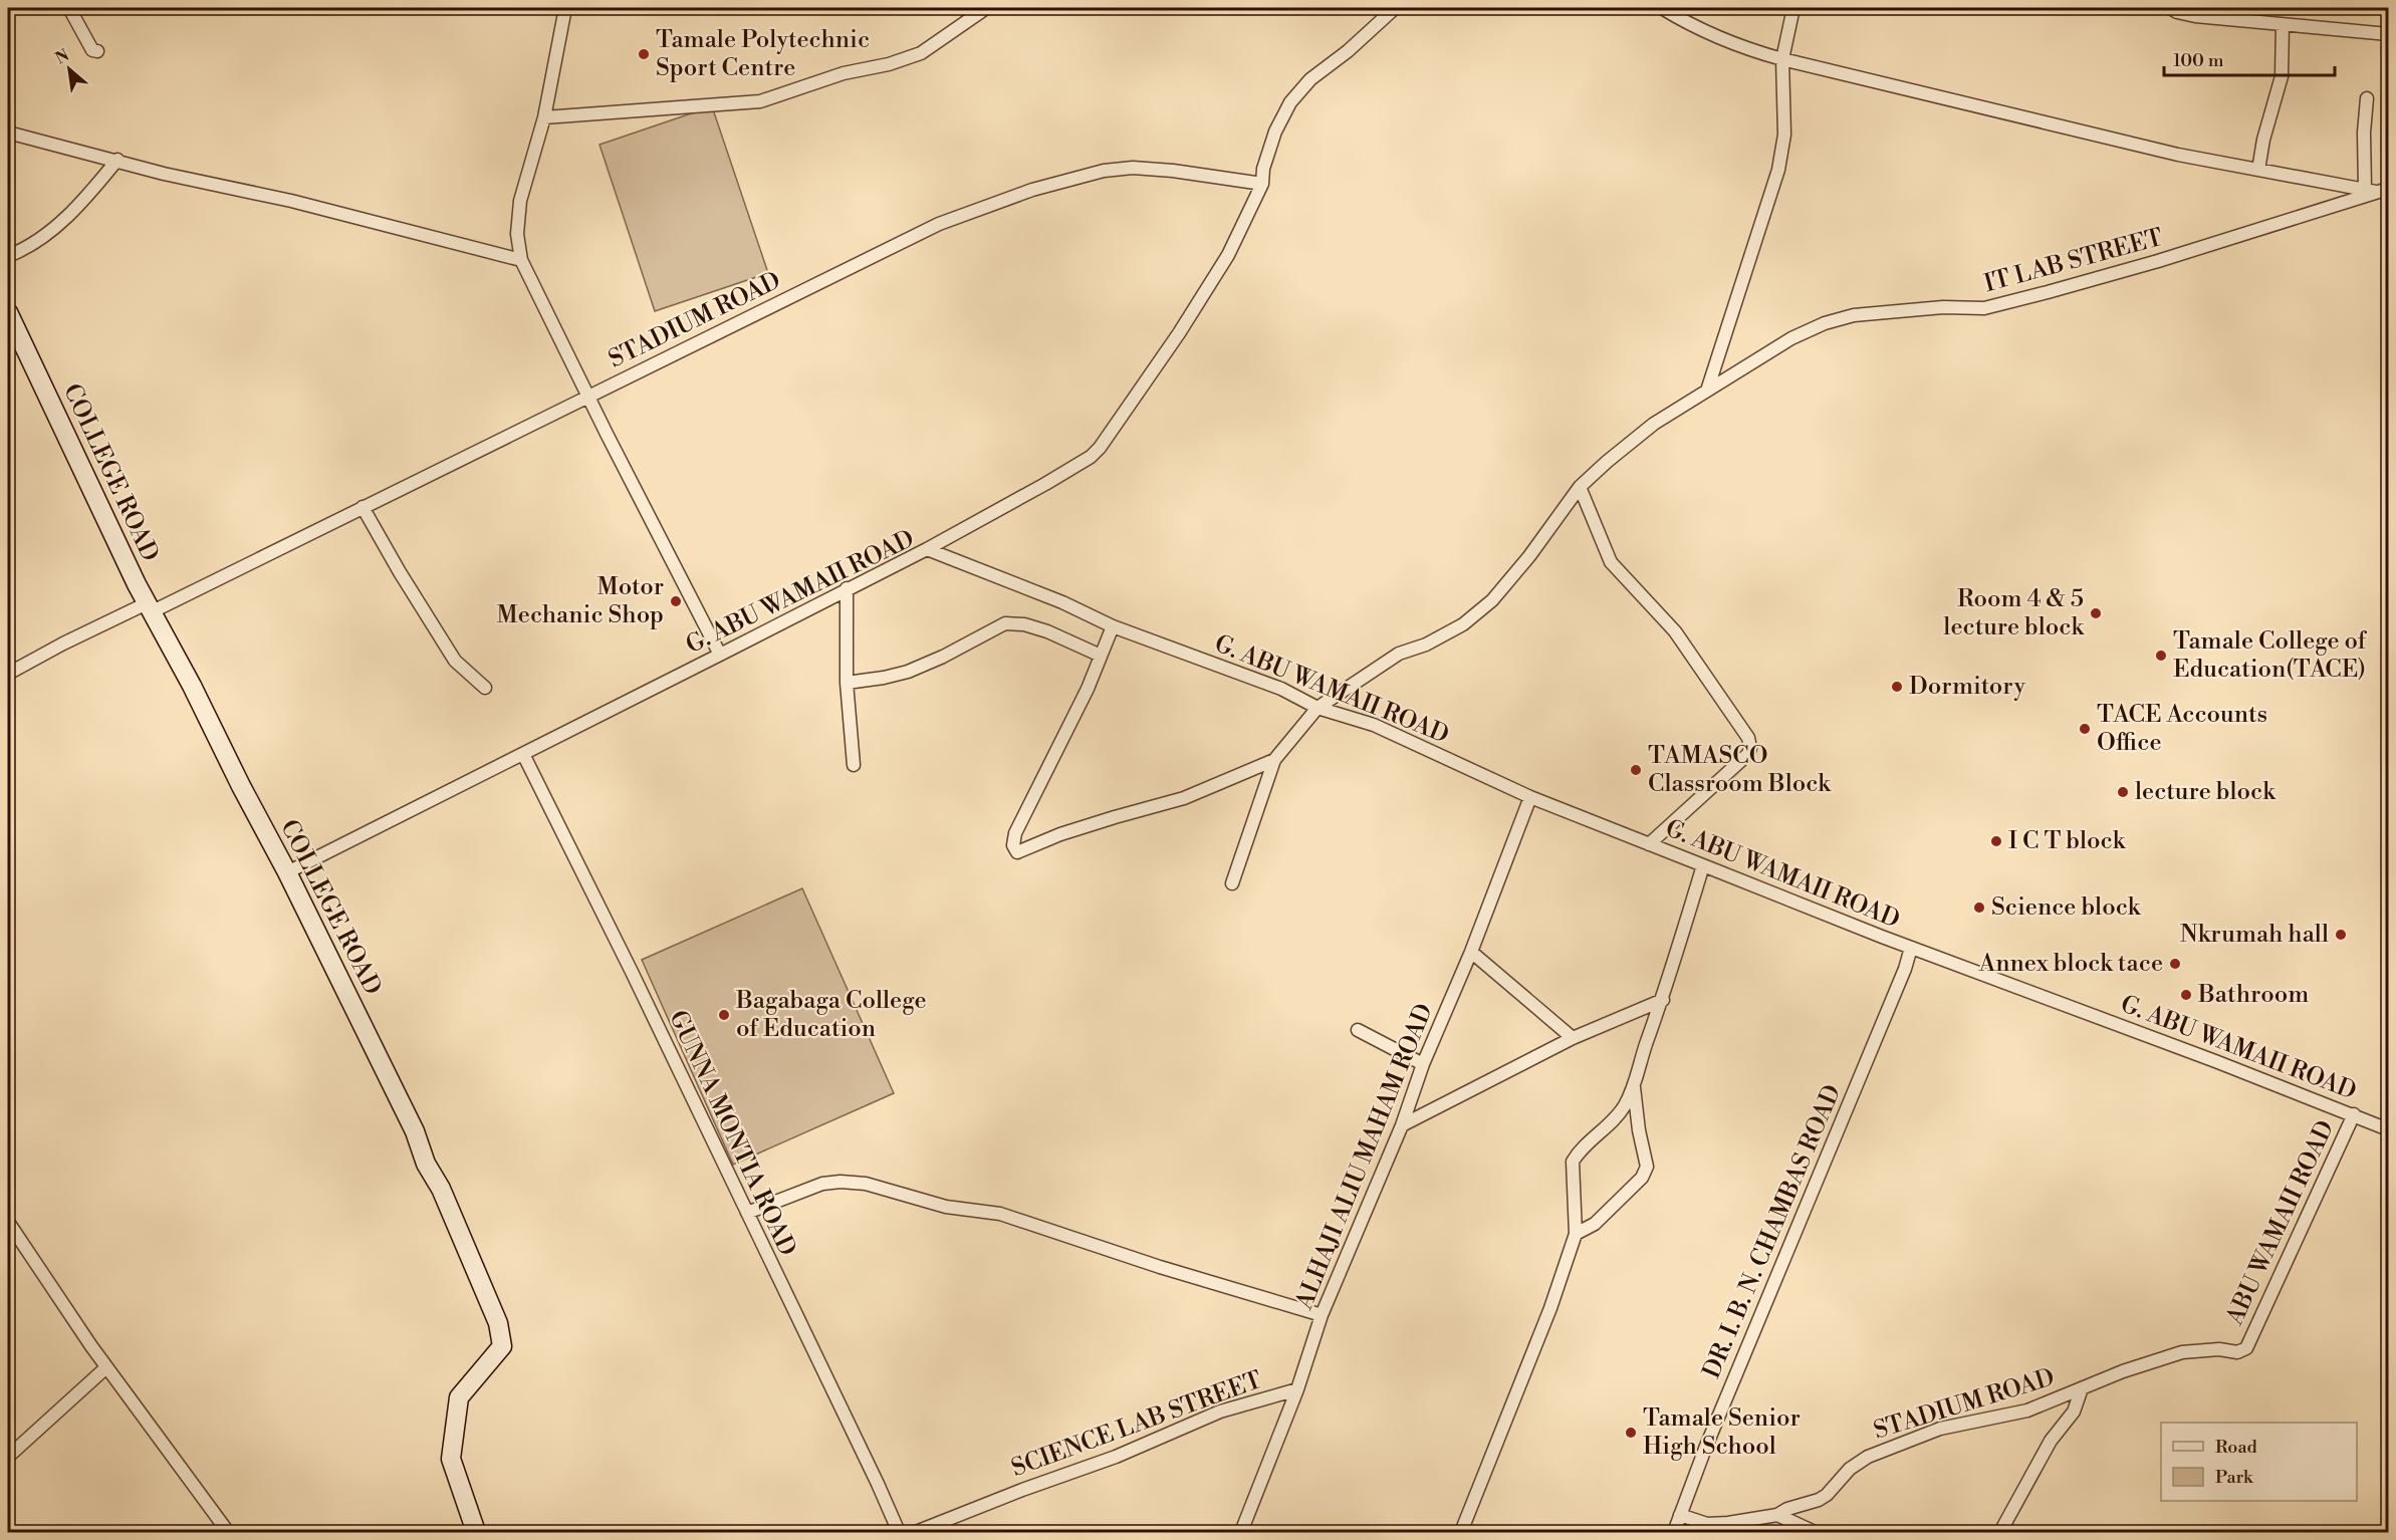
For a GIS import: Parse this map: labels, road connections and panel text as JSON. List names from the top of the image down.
{
  "streets": {
    "street": [
      "IT LAB STREET",
      "STADIUM ROAD",
      "COLLEGE ROAD",
      "G. ABU WAMAII ROAD",
      "GUNNA MONTIA ROAD",
      "ALHAJI ALIU MAHAM ROAD",
      "ABU WAMAII ROAD",
      "DR. I. B. N. CHAMBAS ROAD",
      "SCIENCE LAB STREET"
    ]
  },
  "crossings": [
    ["IT LAB STREET", "G. ABU WAMAII ROAD"],
    ["STADIUM ROAD", "COLLEGE ROAD"],
    ["STADIUM ROAD", "ABU WAMAII ROAD"],
    ["STADIUM ROAD", "DR. I. B. N. CHAMBAS ROAD"],
    ["COLLEGE ROAD", "G. ABU WAMAII ROAD"],
    ["G. ABU WAMAII ROAD", "GUNNA MONTIA ROAD"],
    ["G. ABU WAMAII ROAD", "ALHAJI ALIU MAHAM ROAD"],
    ["G. ABU WAMAII ROAD", "ABU WAMAII ROAD"],
    ["G. ABU WAMAII ROAD", "DR. I. B. N. CHAMBAS ROAD"],
    ["ALHAJI ALIU MAHAM ROAD", "SCIENCE LAB STREET"]
  ],
  "places": [
    "Tamale Polytechnic Sport Centre",
    "Motor Mechanic Shop",
    "Room 4 & 5 lecture block",
    "Tamale College of Education(TACE)",
    "Dormitory",
    "TACE Accounts Office",
    "TAMASCO Classroom Block",
    "lecture block",
    "I C T block",
    "Science block",
    "Nkrumah hall",
    "Annex block tace",
    "Bathroom",
    "Bagabaga College of Education",
    "Tamale Senior High School"
  ],
  "legend": ["Road", "Park"],
  "scale_bar": "100 m",
  "north": "top left"
}
